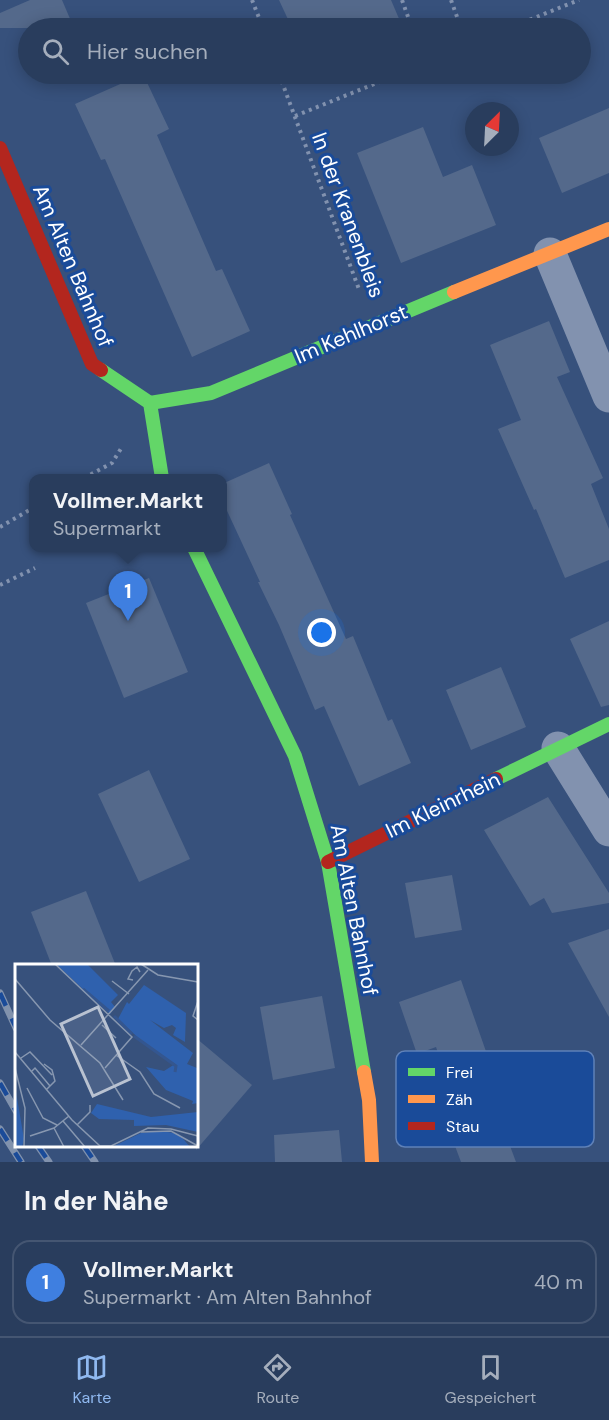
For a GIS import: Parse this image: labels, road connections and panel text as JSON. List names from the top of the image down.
{
  "streets": {
    "street": ["Am Alten Bahnhof", "Im Kehlhorst", "Im Kleinrhein"],
    "path": ["In der Kranenbleis"]
  },
  "crossings": [
    ["In der Kranenbleis", "Im Kehlhorst"],
    ["Am Alten Bahnhof", "Im Kehlhorst"],
    ["Am Alten Bahnhof", "Im Kleinrhein"]
  ],
  "legend": ["Frei", "Zäh", "Stau"],
  "north": "top right",
  "page": {
    "search": "Hier suchen",
    "popup": ["Vollmer.Markt", "Supermarkt"],
    "pins": "1",
    "heading": "In der Nähe",
    "list": [
      {
        "mark": "1",
        "name": "Vollmer.Markt",
        "note": "Supermarkt · Am Alten Bahnhof",
        "value": "40 m"
      }
    ],
    "nav": ["Karte", "Route", "Gespeichert"]
  }
}
